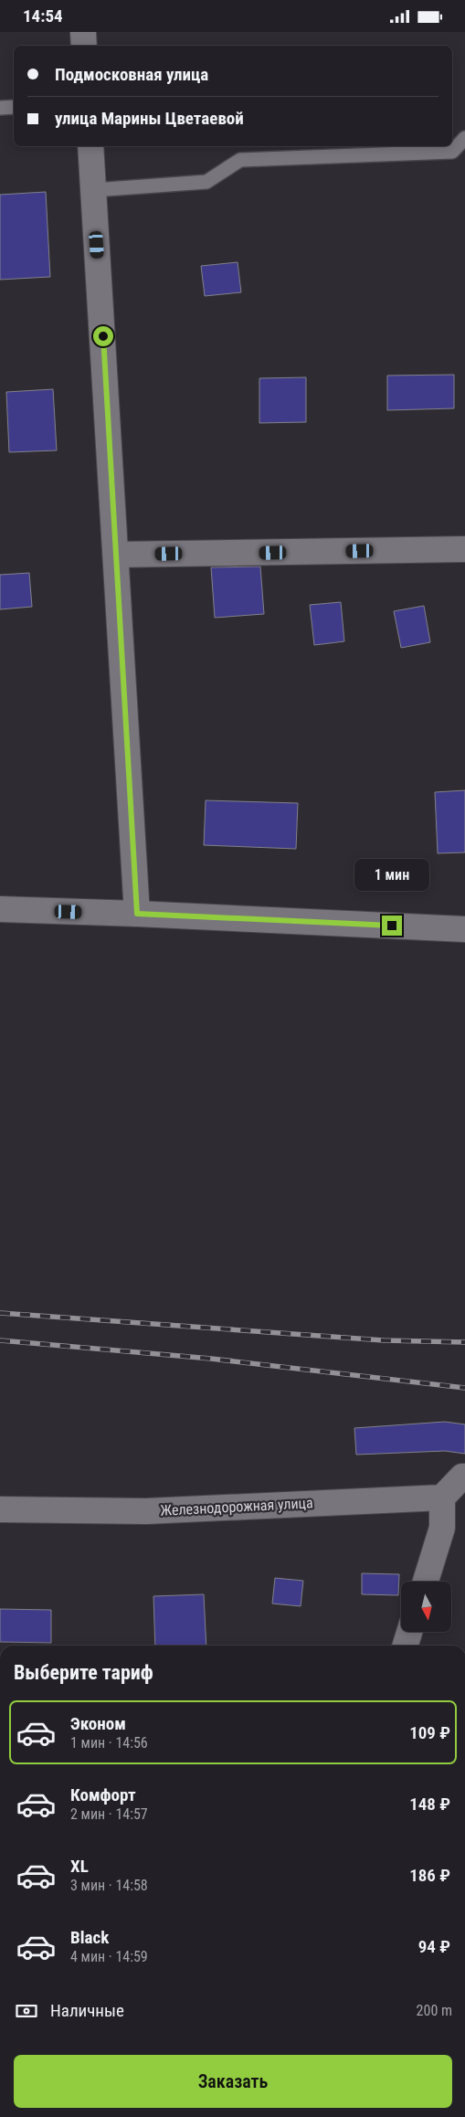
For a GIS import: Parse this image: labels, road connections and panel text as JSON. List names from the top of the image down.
{
  "streets": {
    "street": ["Железнодорожная улица"]
  },
  "north": "bottom",
  "page": {
    "status": "14:54",
    "banner": ["Подмосковная улица", "улица Марины Цветаевой"],
    "bubble": "1 мин",
    "heading": "Выберите тариф",
    "list": [
      {
        "name": "Эконом",
        "note": "1 мин · 14:56",
        "value": "109 ₽"
      },
      {
        "name": "Комфорт",
        "note": "2 мин · 14:57",
        "value": "148 ₽"
      },
      {
        "name": "XL",
        "note": "3 мин · 14:58",
        "value": "186 ₽"
      },
      {
        "name": "Black",
        "note": "4 мин · 14:59",
        "value": "94 ₽"
      }
    ],
    "pay": ["Наличные", "200 m"],
    "buttons": "Заказать"
  }
}
